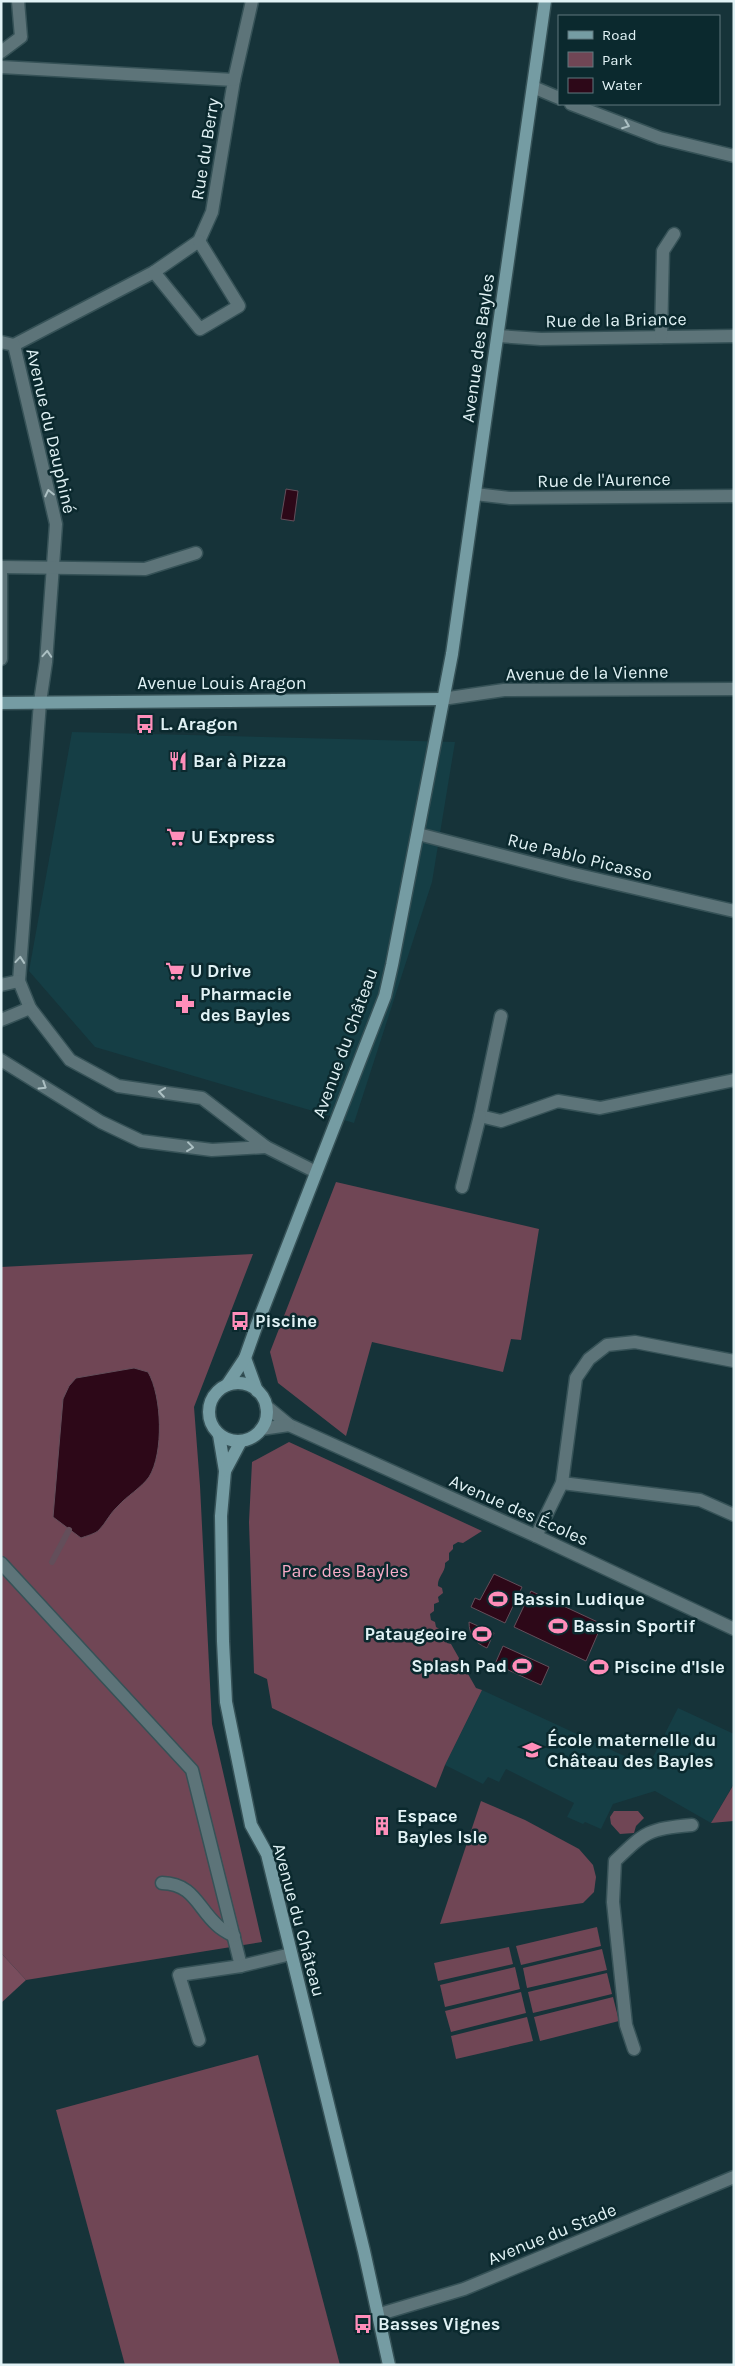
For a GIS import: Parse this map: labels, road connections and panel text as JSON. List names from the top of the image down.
{
  "streets": {
    "main road": ["Avenue des Bayles", "Avenue Louis Aragon", "Avenue du Château"],
    "street": [
      "Rue du Berry",
      "Rue de la Briance",
      "Avenue du Dauphiné",
      "Rue de l'Aurence",
      "Avenue de la Vienne",
      "Rue Pablo Picasso",
      "Avenue des Écoles",
      "Avenue du Stade"
    ]
  },
  "crossings": [
    ["Rue de la Briance", "Avenue des Bayles"],
    ["Avenue des Bayles", "Rue de l'Aurence"],
    ["Avenue des Bayles", "Avenue de la Vienne"],
    ["Avenue des Bayles", "Avenue Louis Aragon"],
    ["Avenue des Bayles", "Avenue du Château"],
    ["Avenue du Dauphiné", "Avenue Louis Aragon"],
    ["Avenue de la Vienne", "Avenue Louis Aragon"],
    ["Avenue de la Vienne", "Avenue du Château"],
    ["Avenue Louis Aragon", "Avenue du Château"],
    ["Rue Pablo Picasso", "Avenue du Château"],
    ["Avenue du Château", "Avenue des Écoles"],
    ["Avenue du Château", "Avenue du Stade"]
  ],
  "one_way": ["Avenue du Dauphiné"],
  "parks": ["Parc des Bayles"],
  "places": {
    "bus stop": ["L. Aragon", "Piscine", "Basses Vignes"],
    "restaurant": ["Bar à Pizza"],
    "supermarket": ["U Express", "U Drive"],
    "pharmacy": ["Pharmacie des Bayles"],
    "sports": [
      "Bassin Ludique",
      "Bassin Sportif",
      "Pataugeoire",
      "Splash Pad",
      "Piscine d'Isle"
    ],
    "school or university": ["École maternelle du Château des Bayles"],
    "building": ["Espace Bayles Isle"]
  },
  "legend": ["Road", "Park", "Water"]
}
